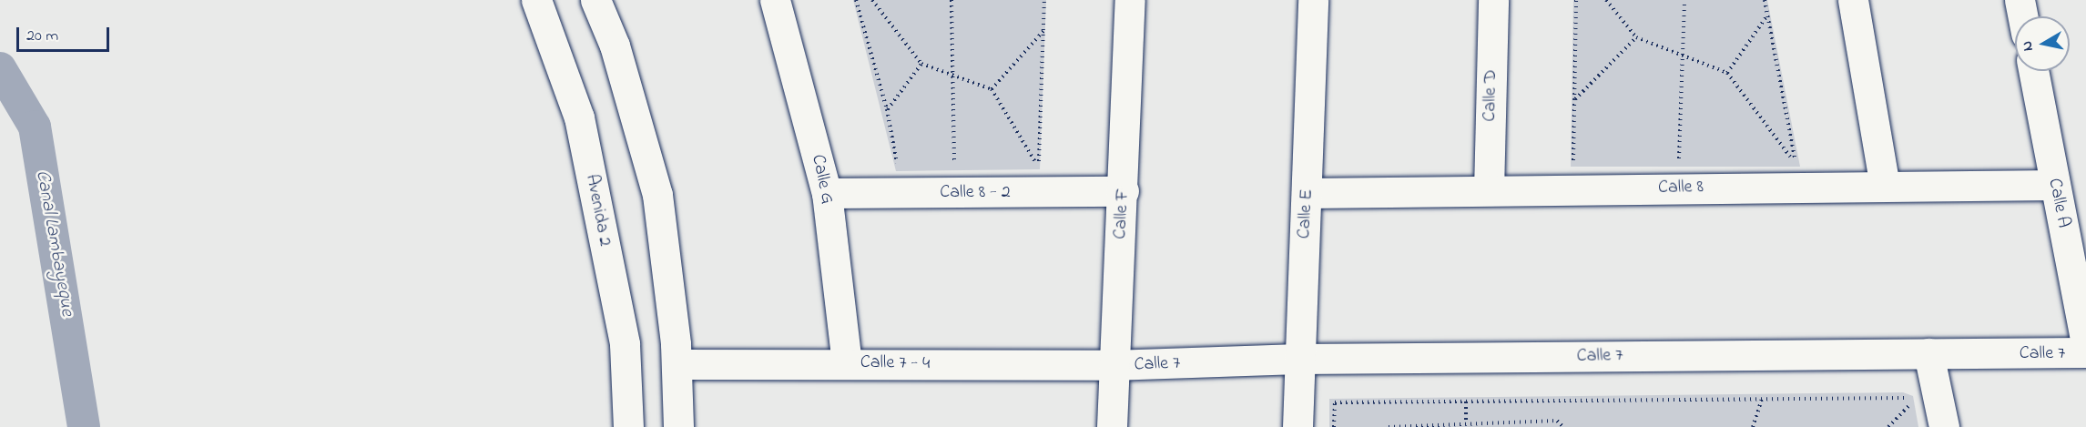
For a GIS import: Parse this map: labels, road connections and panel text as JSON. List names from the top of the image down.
{
  "streets": {
    "street": [
      "Calle D",
      "Calle G",
      "Calle 8",
      "Calle 8 - 2",
      "Calle A",
      "Avenida 2",
      "Calle F",
      "Calle E",
      "Calle 7",
      "Calle 7 - 4"
    ]
  },
  "crossings": [
    ["Calle D", "Calle 8"],
    ["Calle G", "Calle 8 - 2"],
    ["Calle G", "Calle 7 - 4"],
    ["Calle 8", "Calle A"],
    ["Calle 8", "Calle E"],
    ["Calle 8 - 2", "Calle F"],
    ["Calle F", "Calle 7"],
    ["Calle F", "Calle 7 - 4"],
    ["Calle E", "Calle 7"],
    ["Calle 7", "Calle 7 - 4"]
  ],
  "water": ["Canal Lambayeque"],
  "scale_bar": "20 m",
  "north": "left"
}
